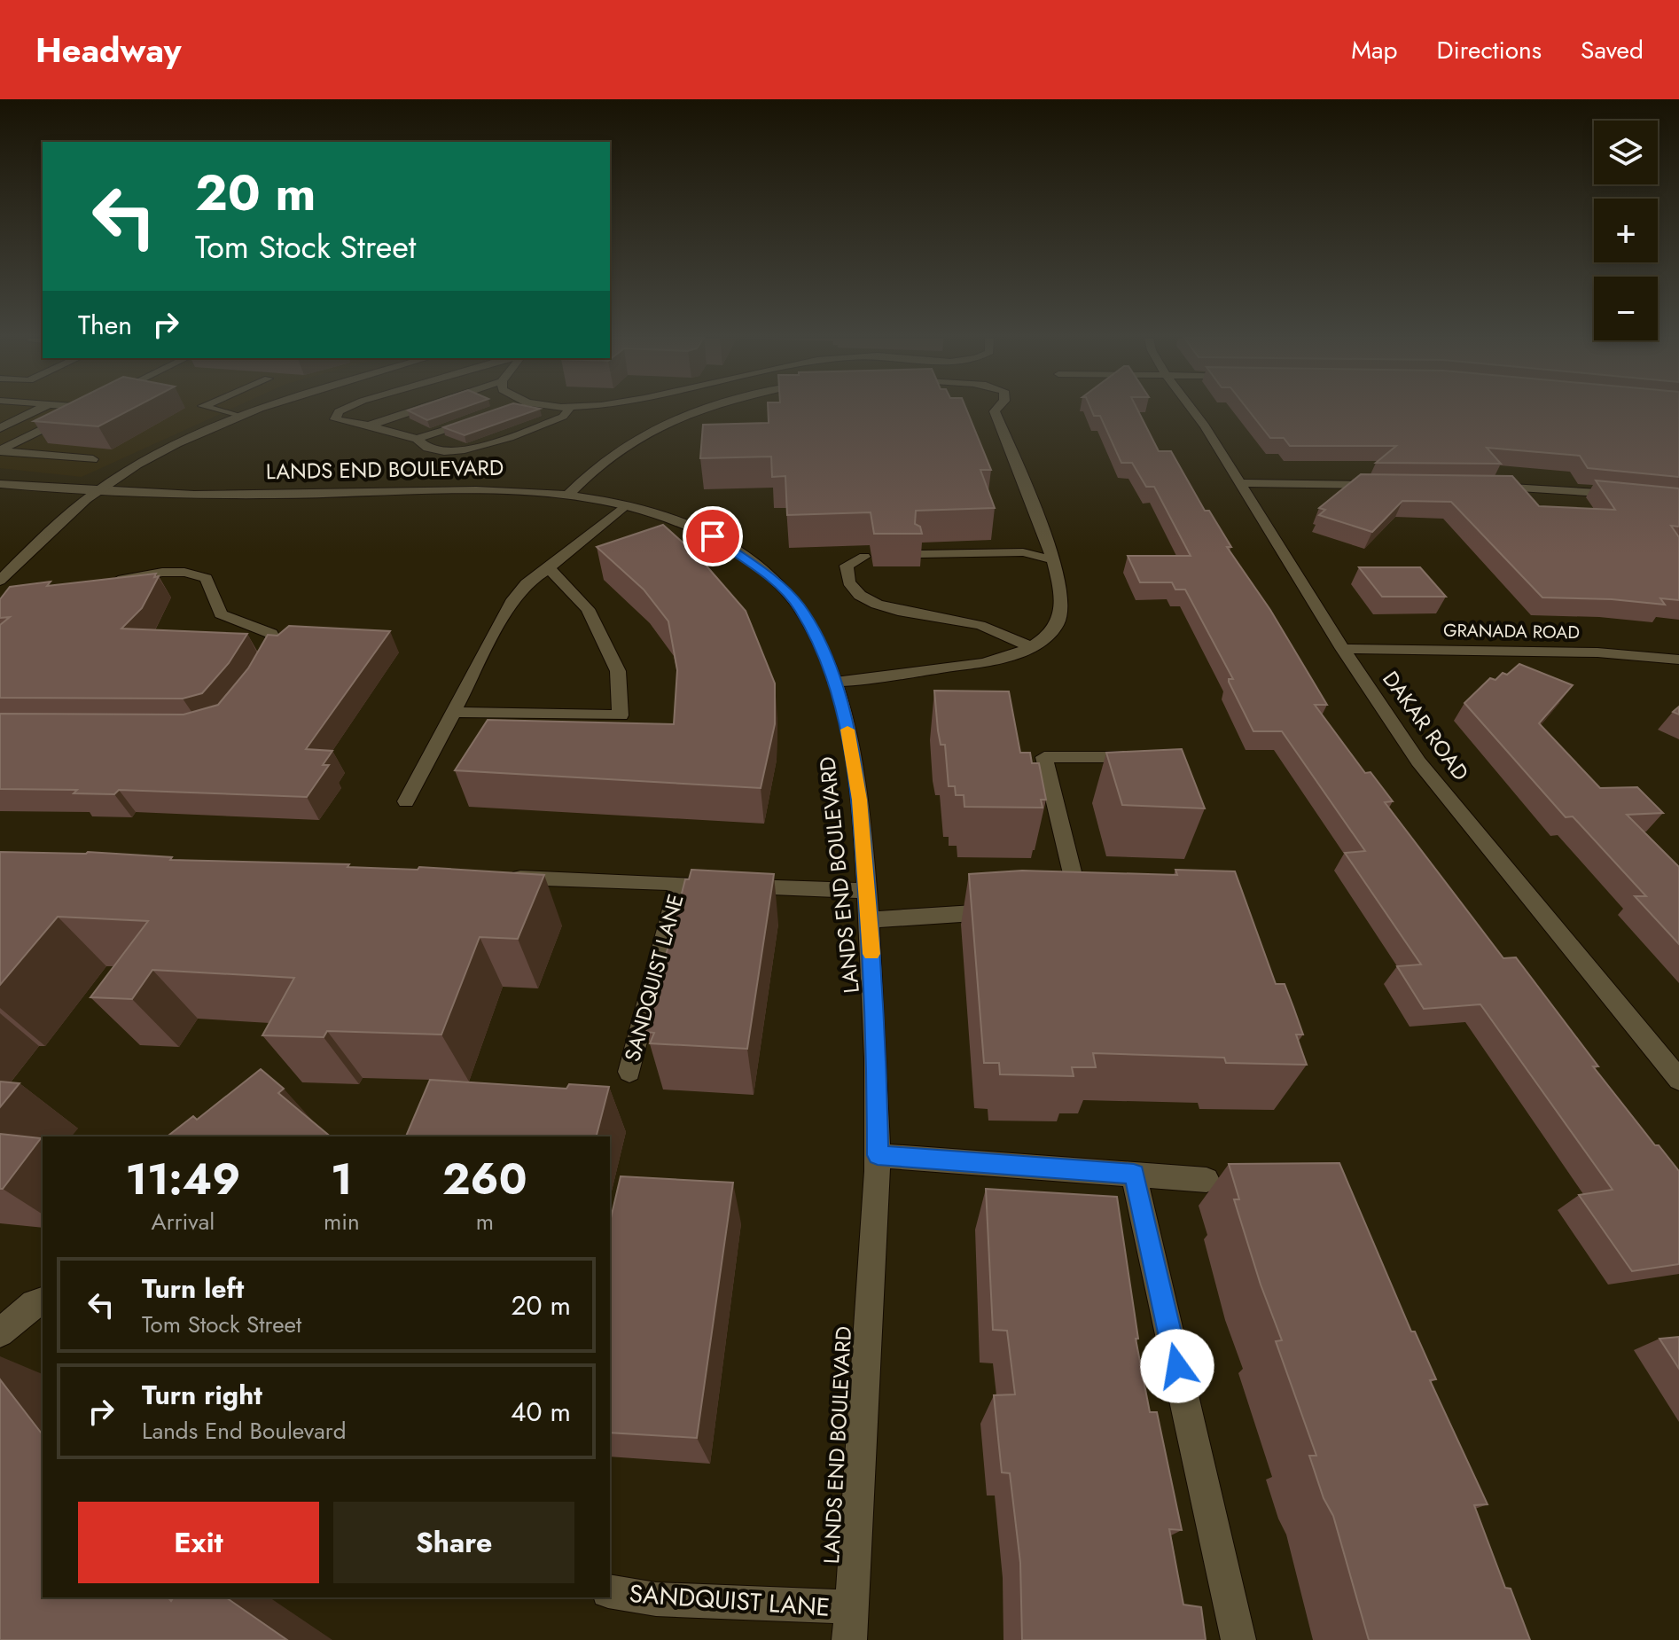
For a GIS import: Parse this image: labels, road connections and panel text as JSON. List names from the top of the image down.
{
  "streets": {
    "street": [
      "LANDS END BOULEVARD",
      "GRANADA ROAD",
      "DAKAR ROAD",
      "SANDQUIST LANE"
    ]
  },
  "crossings": [
    ["LANDS END BOULEVARD", "SANDQUIST LANE"],
    ["GRANADA ROAD", "DAKAR ROAD"]
  ],
  "page": {
    "header": "Headway",
    "nav": ["Map", "Directions", "Saved"],
    "map_buttons": ["+", "−"],
    "turn": ["20 m", "Tom Stock Street"],
    "then": "Then",
    "eta": [
      "11:49",
      "Arrival",
      "1",
      "min",
      "260",
      "m"
    ],
    "list": [
      {
        "name": "Turn left",
        "note": "Tom Stock Street",
        "value": "20 m"
      },
      {
        "name": "Turn right",
        "note": "Lands End Boulevard",
        "value": "40 m"
      }
    ],
    "buttons": ["Exit", "Share"]
  }
}
